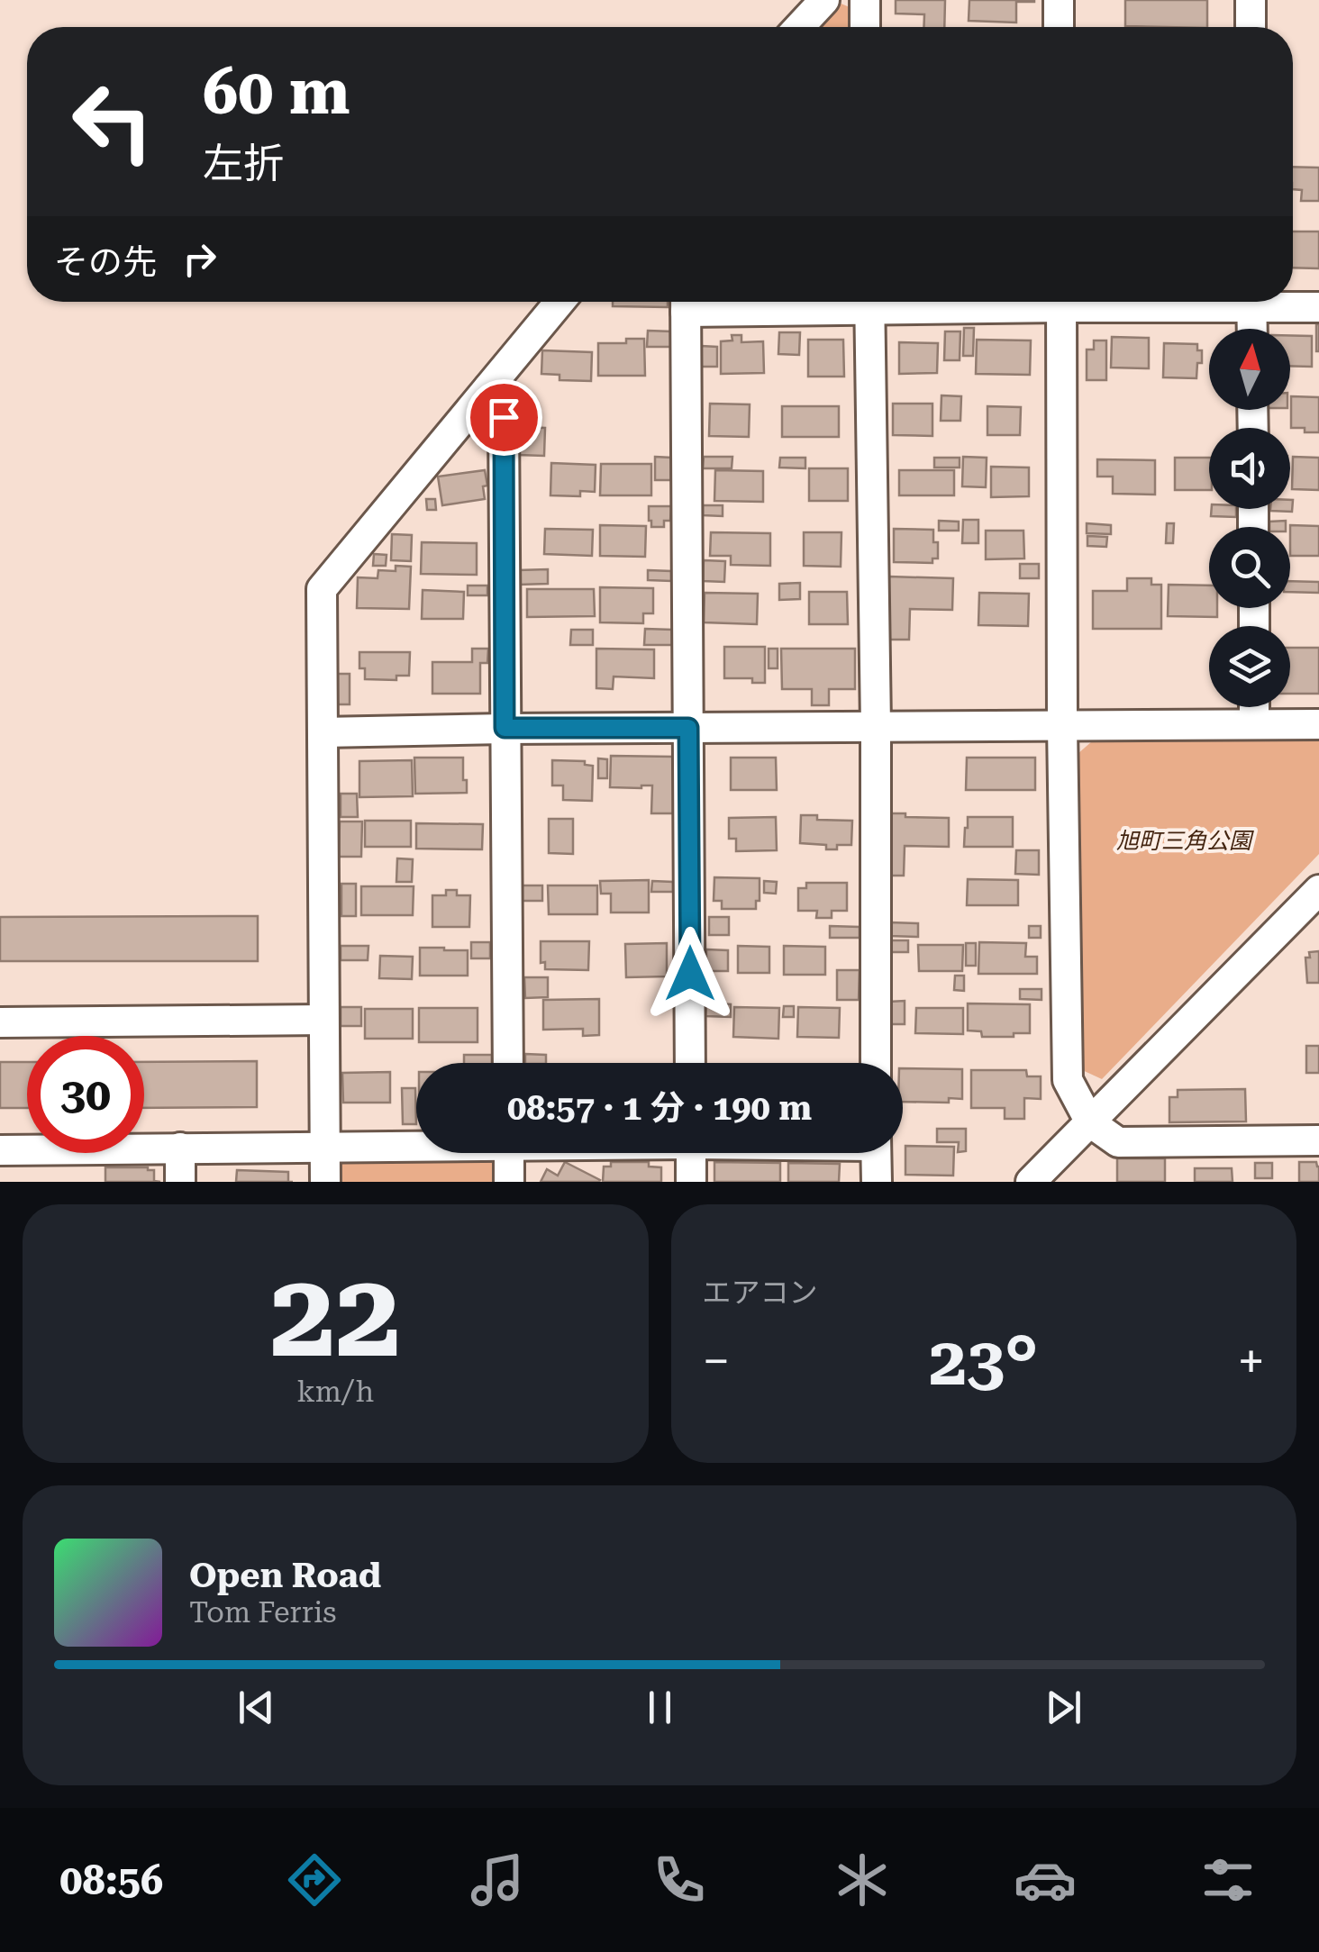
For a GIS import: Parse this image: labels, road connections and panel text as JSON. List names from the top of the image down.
{
  "parks": ["旭町三角公園"],
  "north": "top",
  "page": {
    "turn": ["60 m", "左折"],
    "then": "その先",
    "limit": "30",
    "trip": "08:57 · 1 分 · 190 m",
    "tile": [
      ["22", "km/h"],
      "エアコン"
    ],
    "heat": ["−", "23°", "+"],
    "song": ["Open Road", "Tom Ferris"],
    "tabs": "08:56"
  }
}
